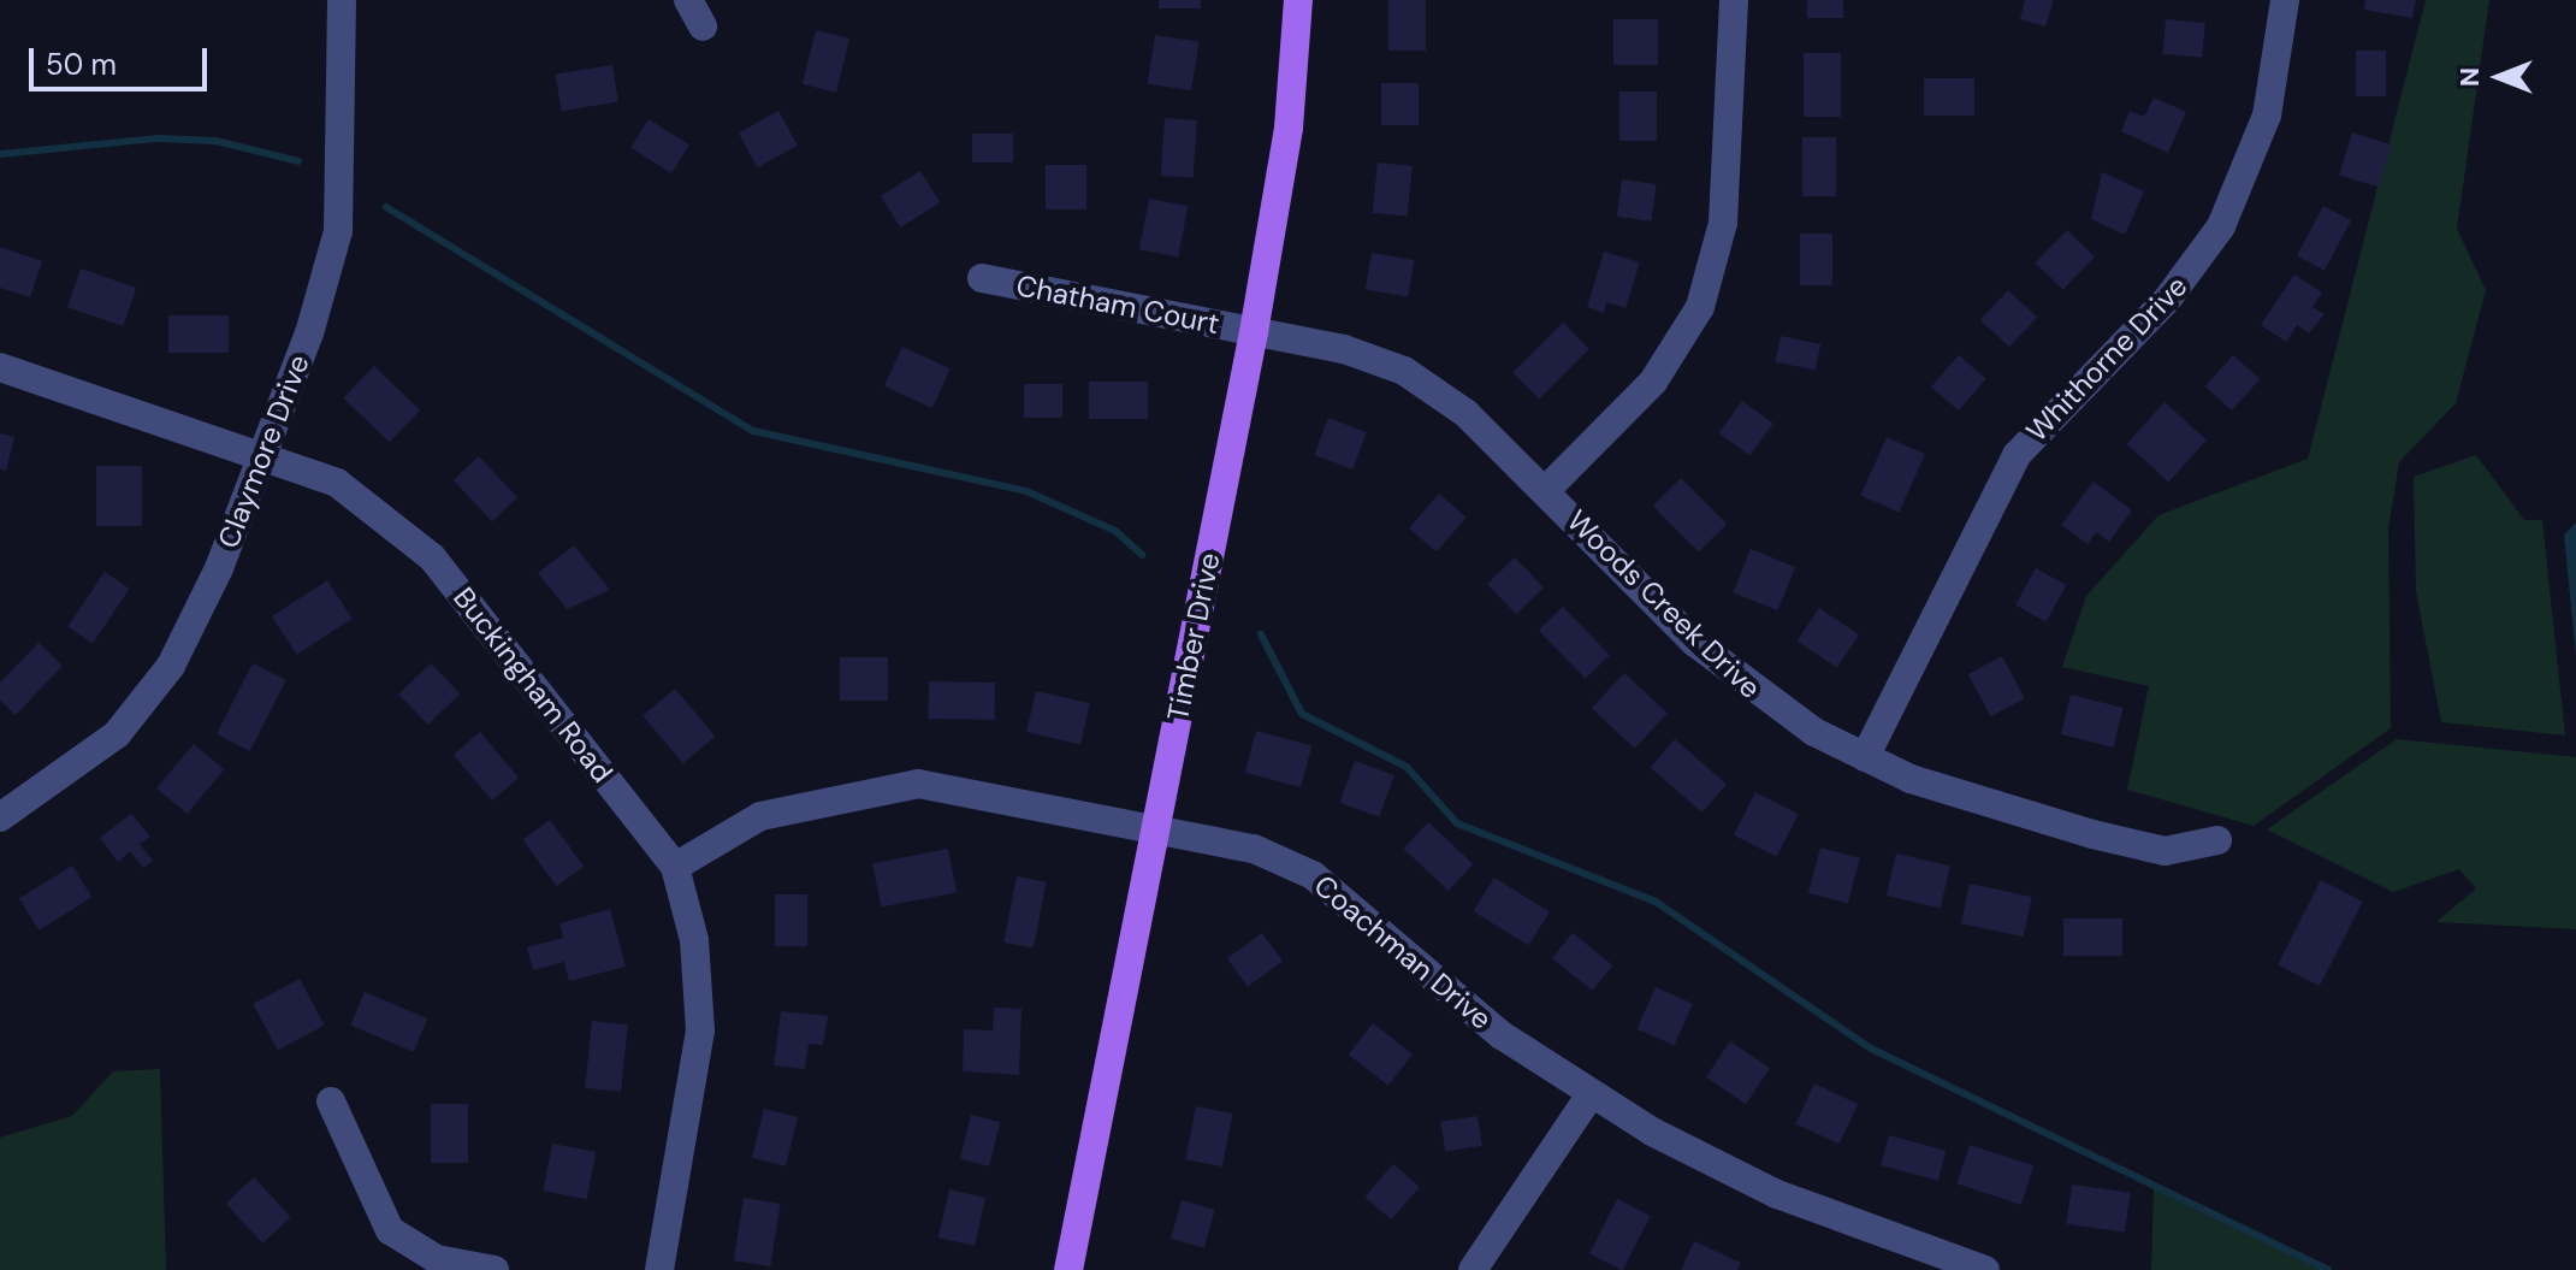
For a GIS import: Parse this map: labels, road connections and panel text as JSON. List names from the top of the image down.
{
  "streets": {
    "main road": ["Timber Drive"],
    "street": [
      "Chatham Court",
      "Whithorne Drive",
      "Claymore Drive",
      "Woods Creek Drive",
      "Buckingham Road",
      "Coachman Drive"
    ]
  },
  "crossings": [
    ["Chatham Court", "Woods Creek Drive"],
    ["Chatham Court", "Timber Drive"],
    ["Whithorne Drive", "Woods Creek Drive"],
    ["Claymore Drive", "Buckingham Road"],
    ["Woods Creek Drive", "Timber Drive"],
    ["Timber Drive", "Coachman Drive"],
    ["Buckingham Road", "Coachman Drive"]
  ],
  "scale_bar": "50 m",
  "north": "left"
}
